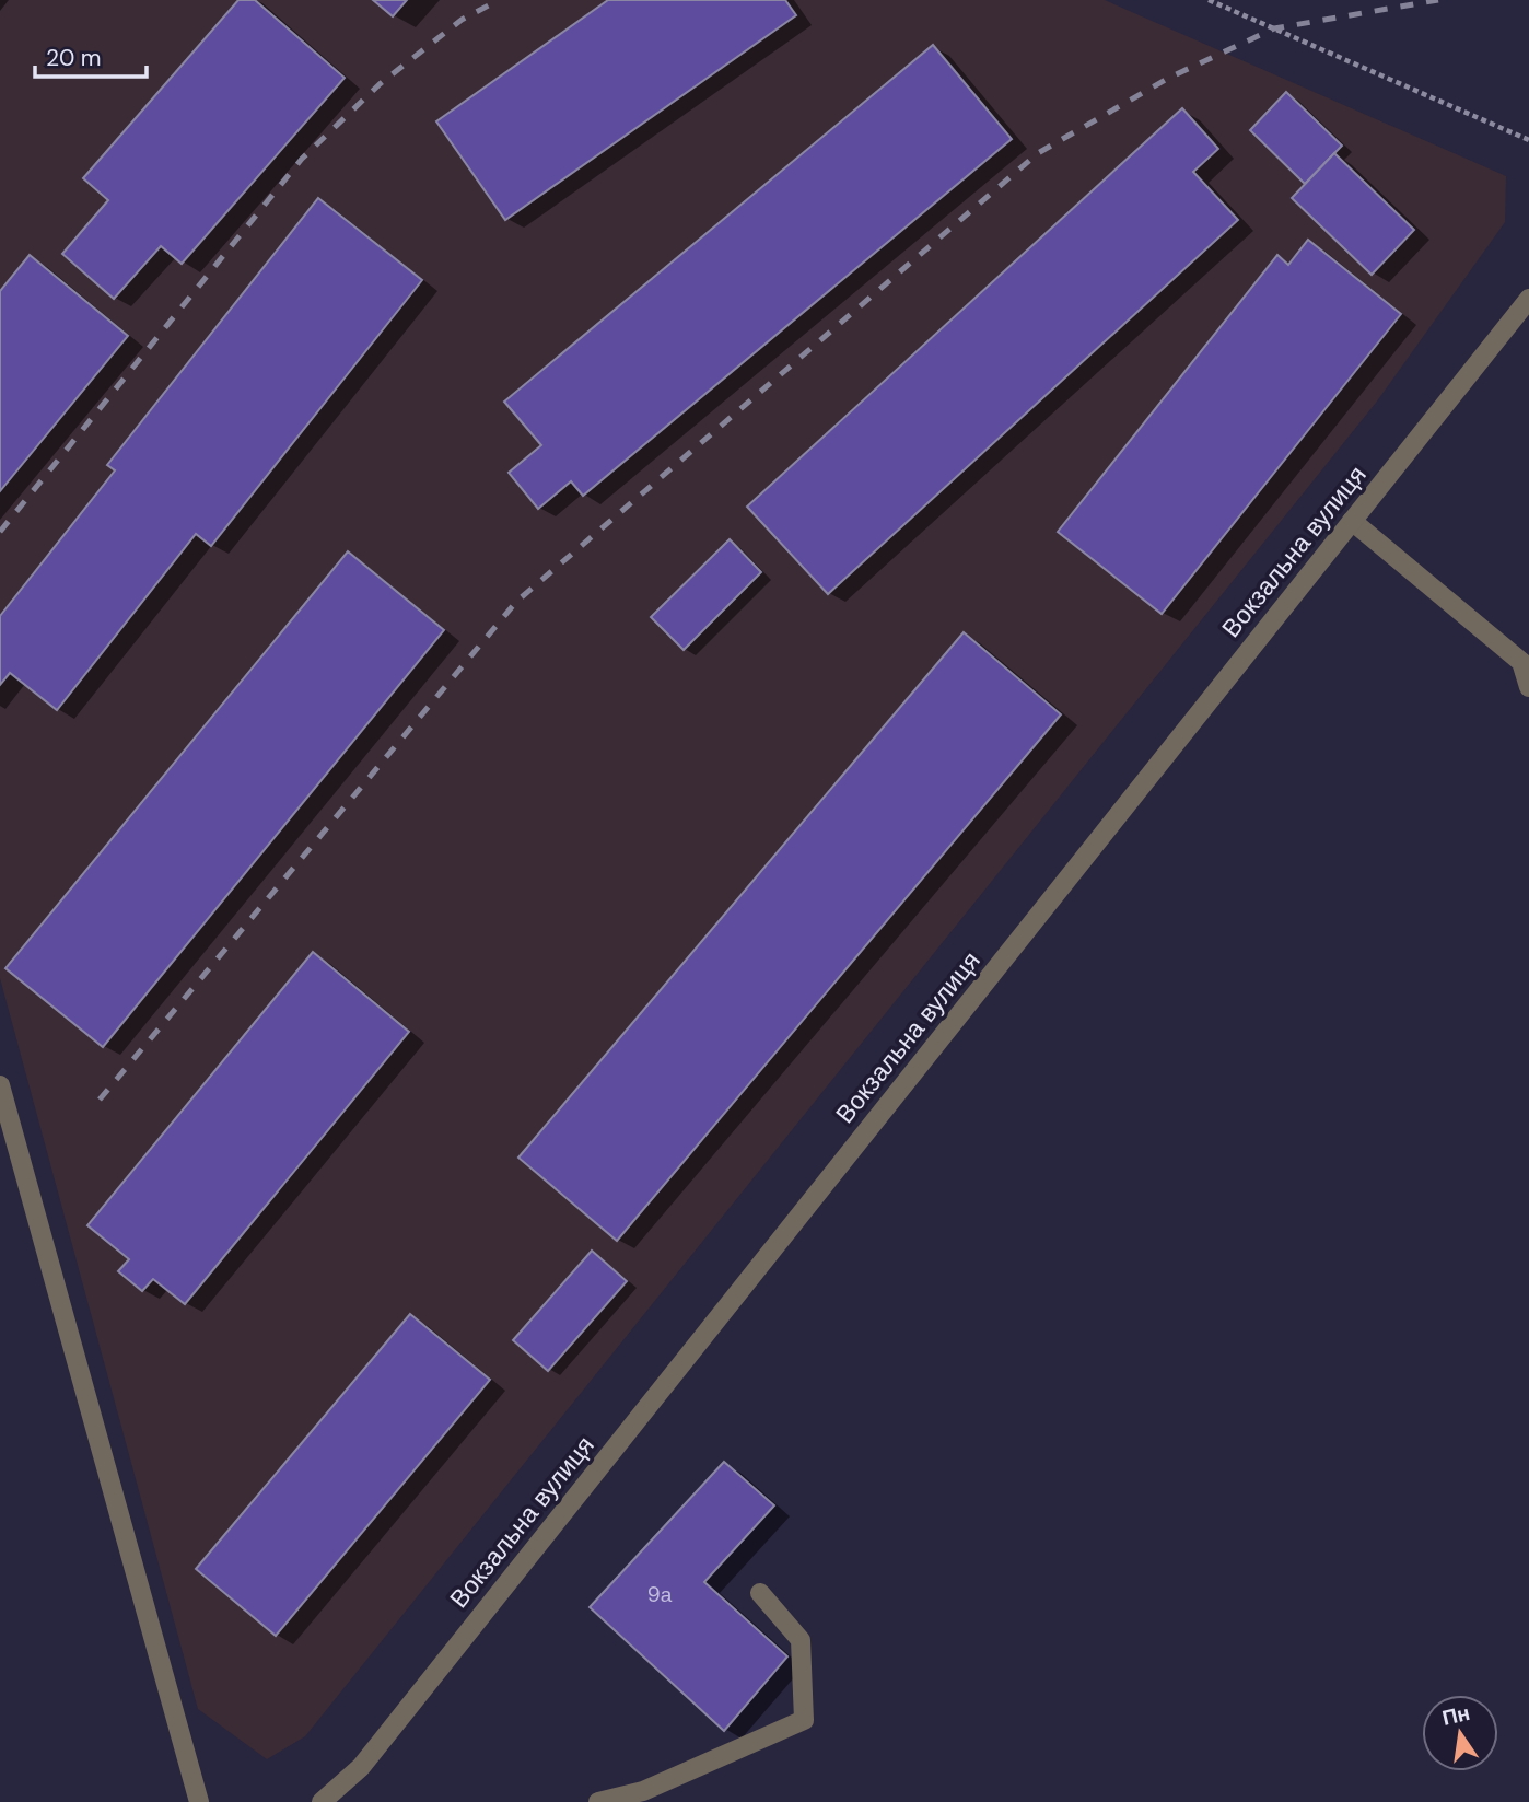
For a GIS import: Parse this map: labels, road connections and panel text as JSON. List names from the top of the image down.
{
  "streets": {
    "street": ["Вокзальна вулиця"]
  },
  "house_numbers": ["9а"],
  "scale_bar": "20 m",
  "north": "top"
}
